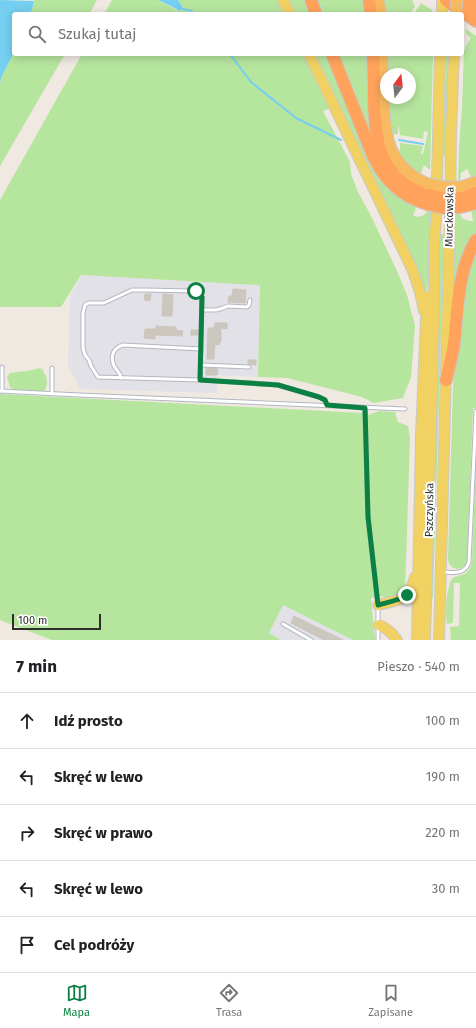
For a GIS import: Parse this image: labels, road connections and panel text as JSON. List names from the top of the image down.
{
  "streets": {
    "main road": ["Murckowska", "Pszczyńska"]
  },
  "crossings": [
    ["Murckowska", "Pszczyńska"]
  ],
  "scale_bar": "100 m",
  "north": "top",
  "page": {
    "search": "Szukaj tutaj",
    "scale": "100 m",
    "heading": ["7 min", "Pieszo · 540 m"],
    "list": [
      ["Idź prosto", "100 m"],
      ["Skręć w lewo", "190 m"],
      ["Skręć w prawo", "220 m"],
      ["Skręć w lewo", "30 m"],
      "Cel podróży"
    ],
    "nav": ["Mapa", "Trasa", "Zapisane"]
  }
}
